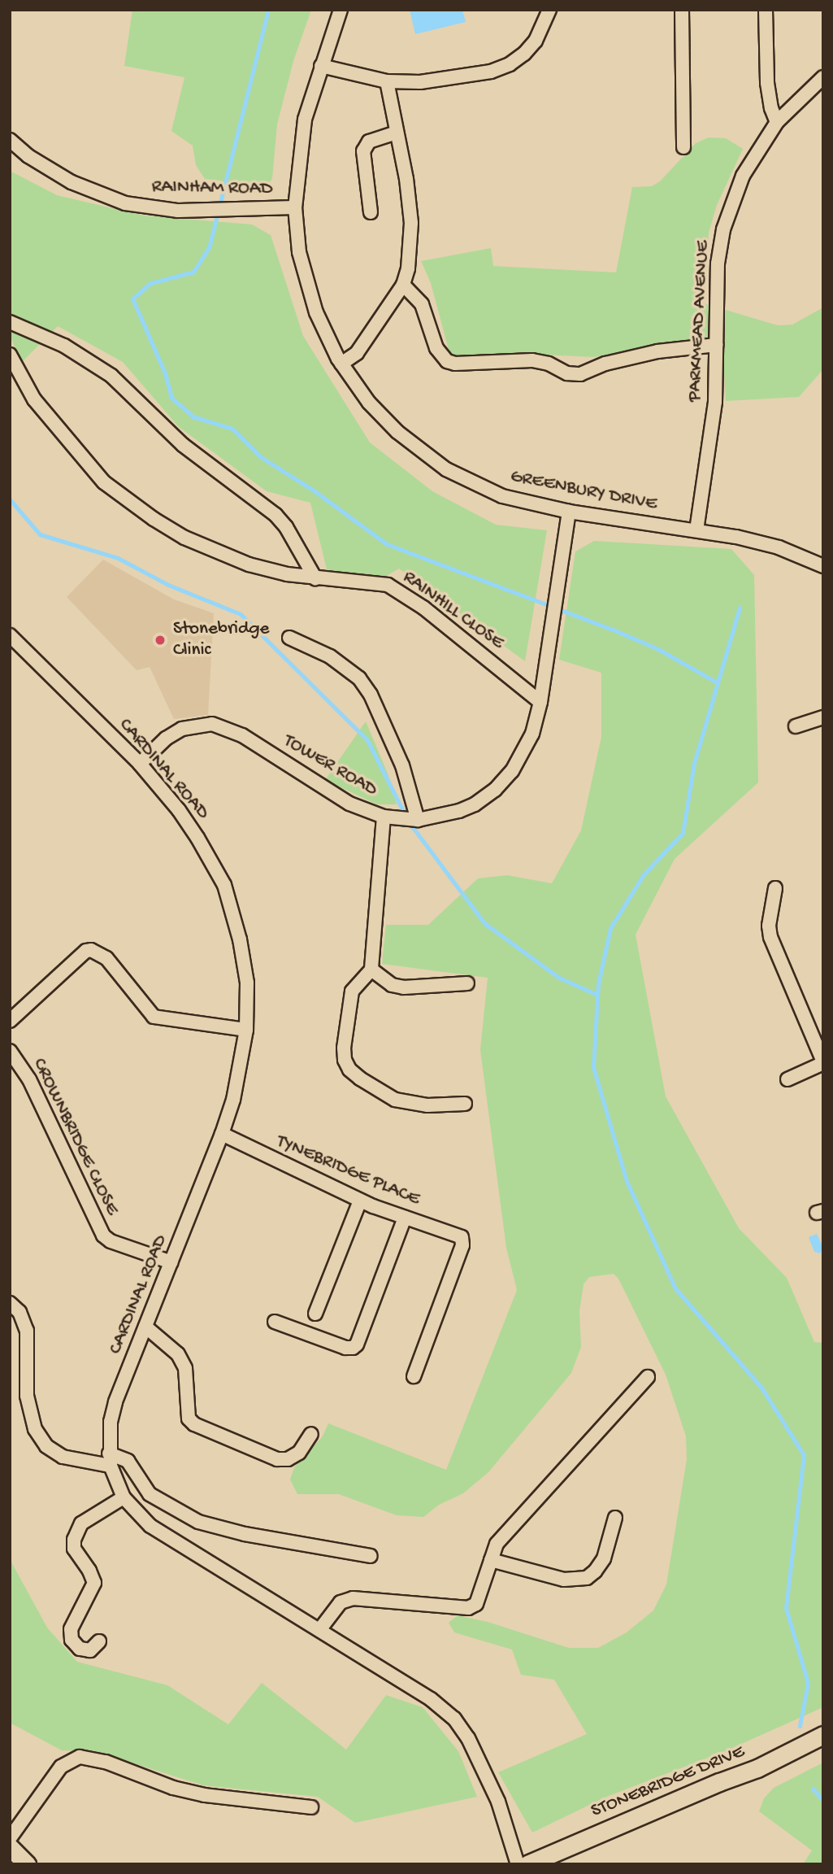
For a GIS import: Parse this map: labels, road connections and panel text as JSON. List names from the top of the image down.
{
  "streets": {
    "street": [
      "RAINHAM ROAD",
      "PARKMEAD AVENUE",
      "GREENBURY DRIVE",
      "RAINHILL CLOSE",
      "TOWER ROAD",
      "CARDINAL ROAD",
      "CROWNBRIDGE CLOSE",
      "TYNEBRIDGE PLACE",
      "STONEBRIDGE DRIVE"
    ]
  },
  "crossings": [
    ["RAINHAM ROAD", "GREENBURY DRIVE"],
    ["PARKMEAD AVENUE", "GREENBURY DRIVE"],
    ["GREENBURY DRIVE", "TOWER ROAD"],
    ["RAINHILL CLOSE", "TOWER ROAD"],
    ["TOWER ROAD", "CARDINAL ROAD"],
    ["CARDINAL ROAD", "CROWNBRIDGE CLOSE"],
    ["CARDINAL ROAD", "TYNEBRIDGE PLACE"]
  ],
  "places": ["Stonebridge Clinic"]
}
